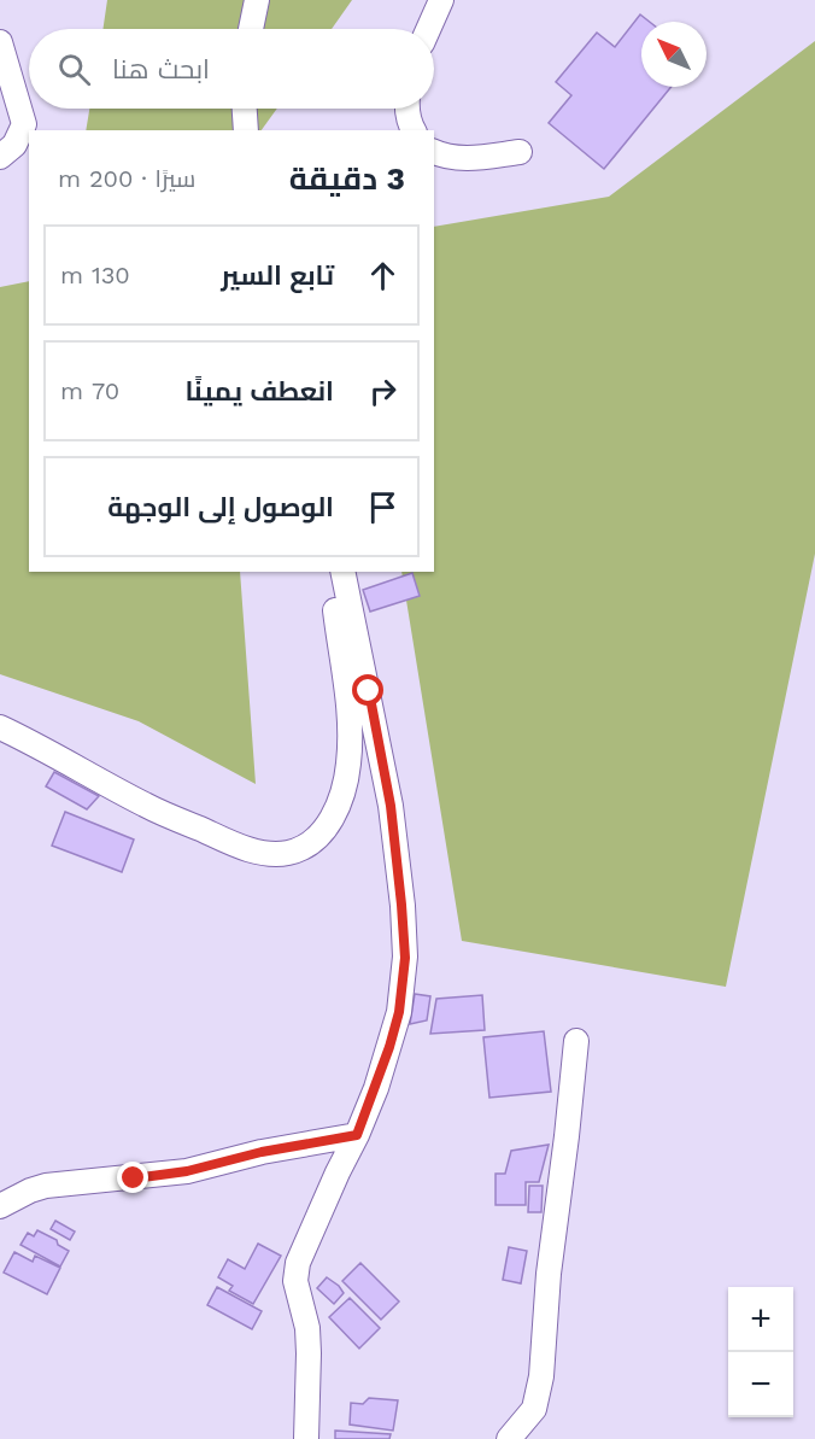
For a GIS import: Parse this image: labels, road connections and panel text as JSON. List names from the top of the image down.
{
  "north": "top left",
  "page": {
    "search": "ابحث هنا",
    "heading": ["3 دقيقة", "سيرًا · 200 m"],
    "list": [
      ["تابع السير", "130 m"],
      ["انعطف يمينًا", "70 m"],
      "الوصول إلى الوجهة"
    ],
    "map_buttons": ["+", "−"]
  }
}
